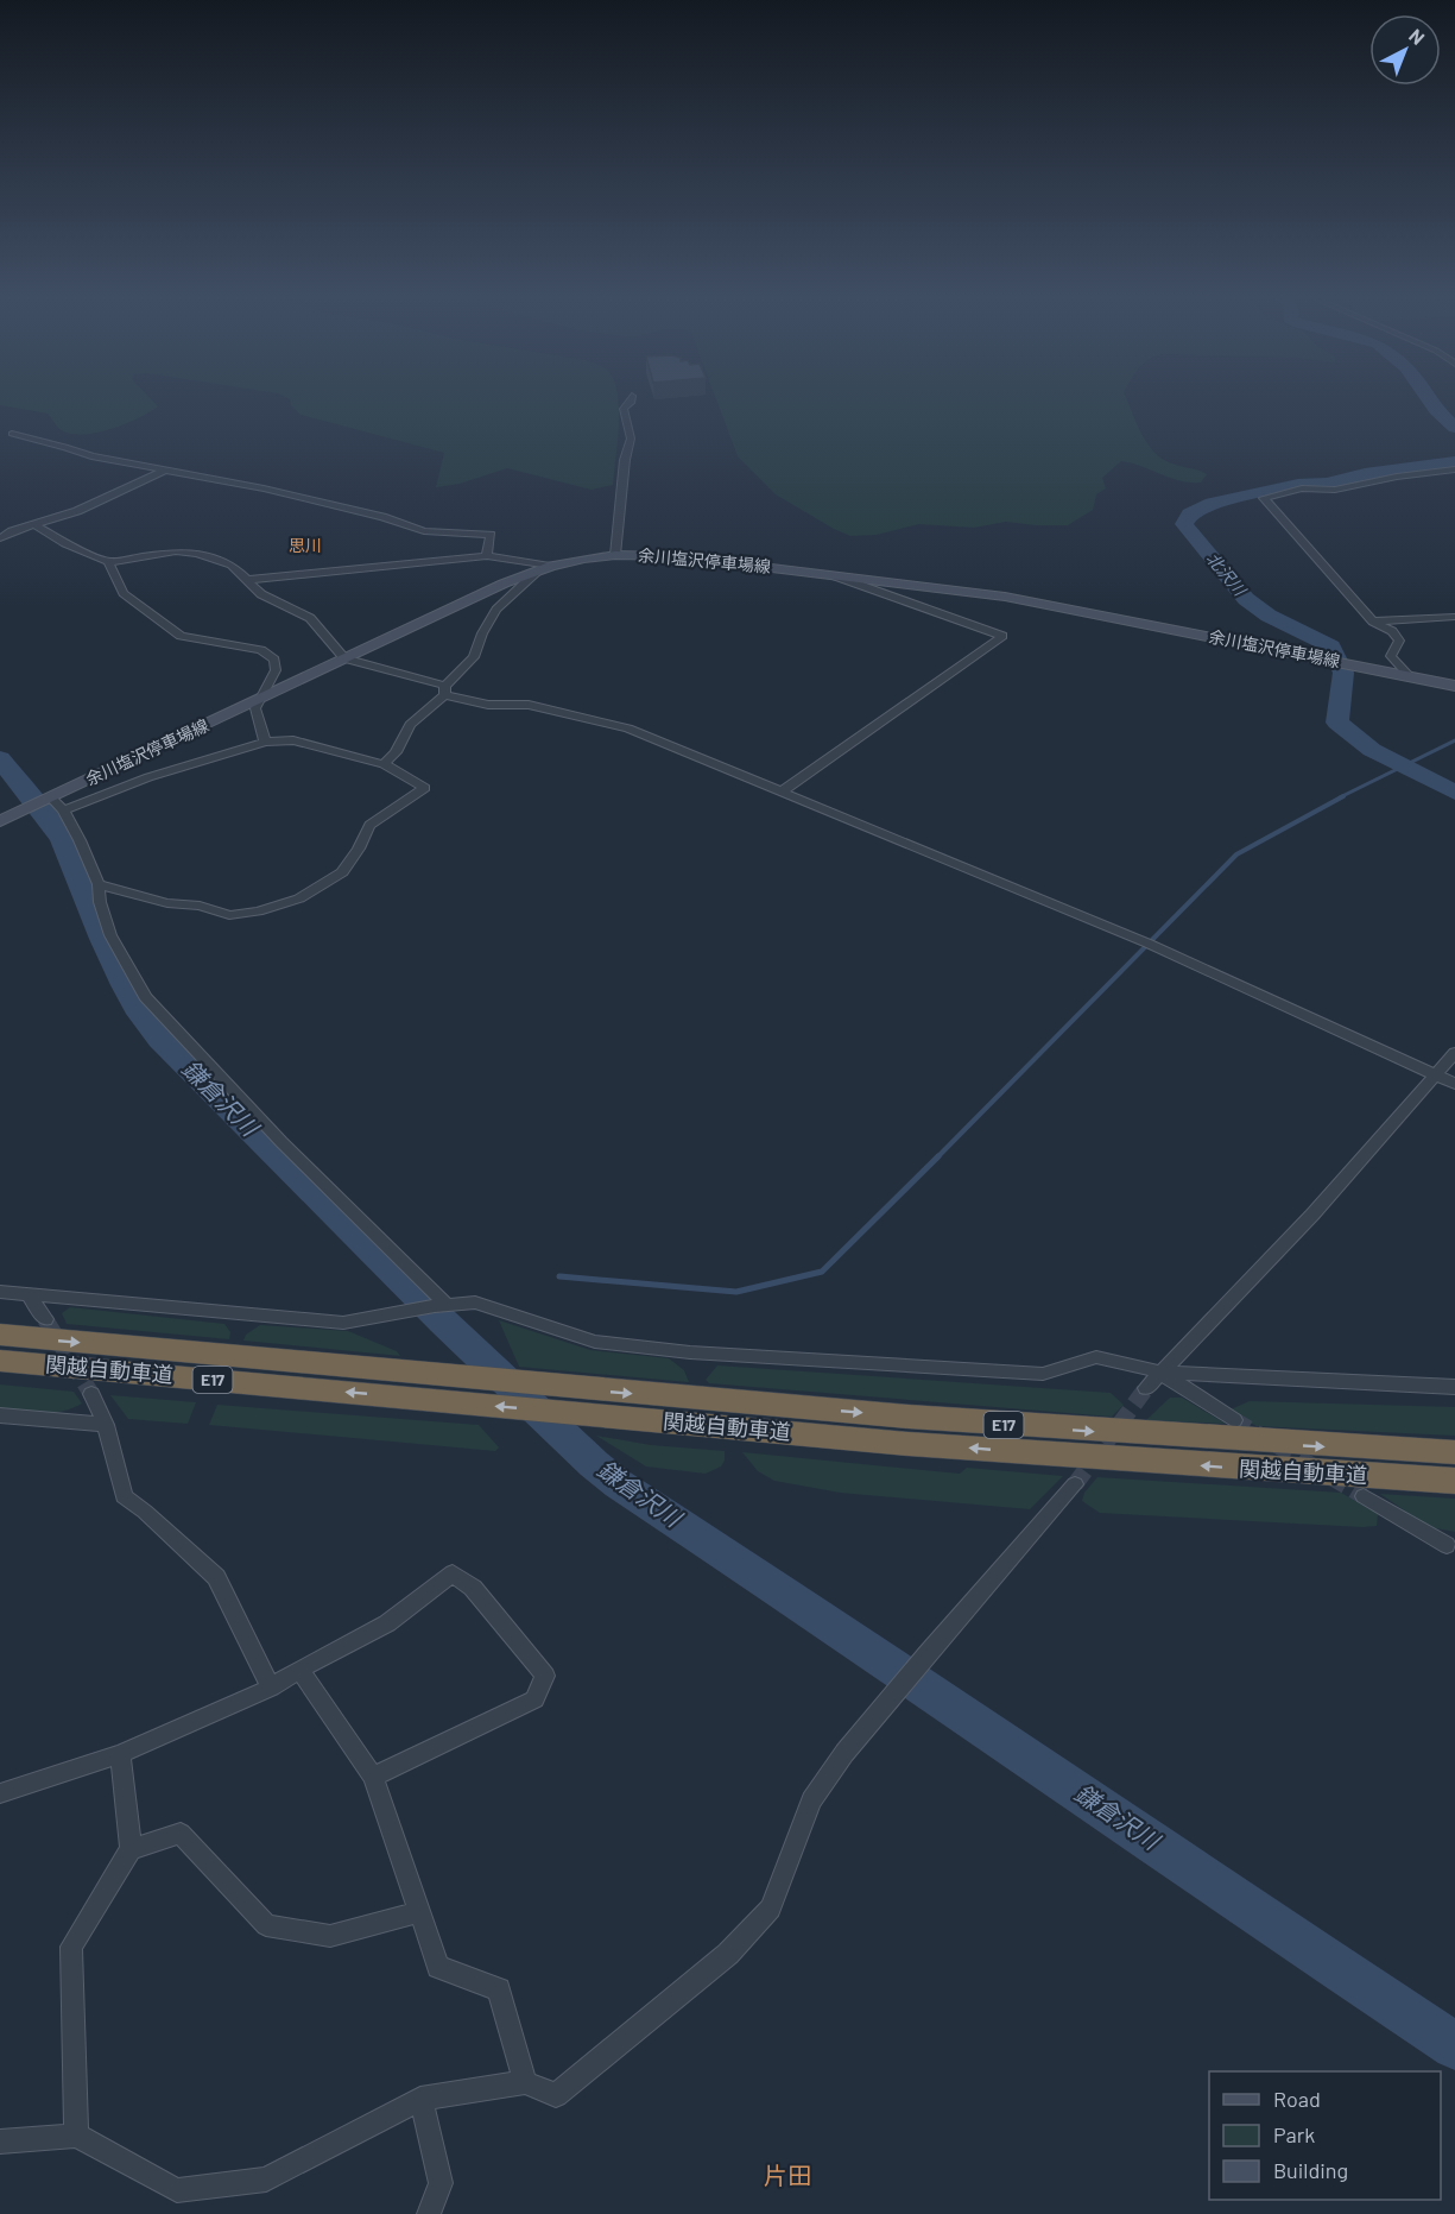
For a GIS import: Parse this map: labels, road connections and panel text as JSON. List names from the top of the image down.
{
  "streets": {
    "highway": ["関越自動車道", "E17"],
    "main road": ["余川塩沢停車場線"]
  },
  "districts": ["思川", "片田"],
  "water": ["北沢川", "鎌倉沢川"],
  "legend": ["Road", "Park", "Building"],
  "north": "top right"
}
